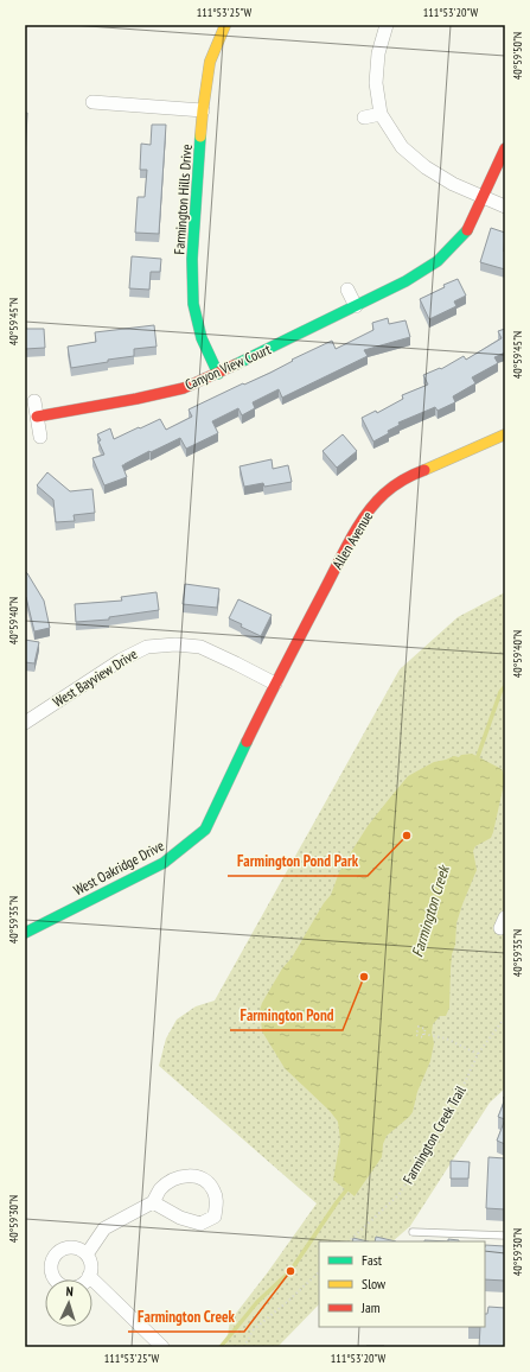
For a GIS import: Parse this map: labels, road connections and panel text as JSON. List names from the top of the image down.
{
  "streets": {
    "street": [
      "Farmington Hills Drive",
      "Canyon View Court",
      "Allen Avenue",
      "West Bayview Drive",
      "West Oakridge Drive"
    ],
    "path": ["Farmington Creek Trail"]
  },
  "crossings": [
    ["Farmington Hills Drive", "Canyon View Court"],
    ["Allen Avenue", "West Bayview Drive"],
    ["Allen Avenue", "West Oakridge Drive"],
    ["West Bayview Drive", "West Oakridge Drive"]
  ],
  "water": ["Farmington Creek"],
  "places": ["Farmington Pond Park", "Farmington Pond", "Farmington Creek"],
  "legend": ["Fast", "Slow", "Jam"],
  "north": "top",
  "coordinates": [
    "111°53'25\"W",
    "111°53'20\"W",
    "40°59'50\"N",
    "40°59'45\"N",
    "40°59'40\"N",
    "40°59'35\"N",
    "40°59'30\"N"
  ]
}
